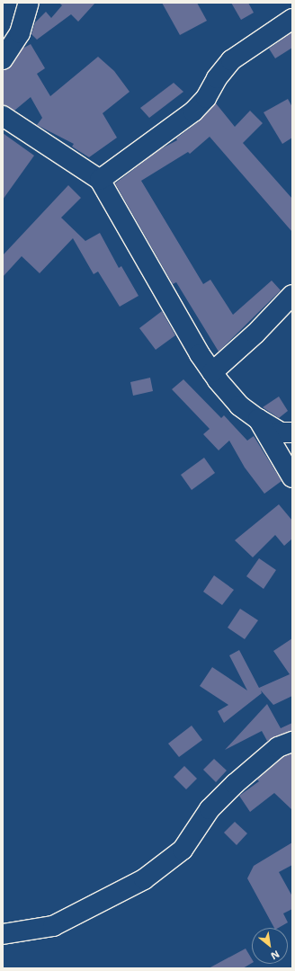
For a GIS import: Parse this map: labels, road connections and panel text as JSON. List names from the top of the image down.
{
  "north": "bottom right"
}
